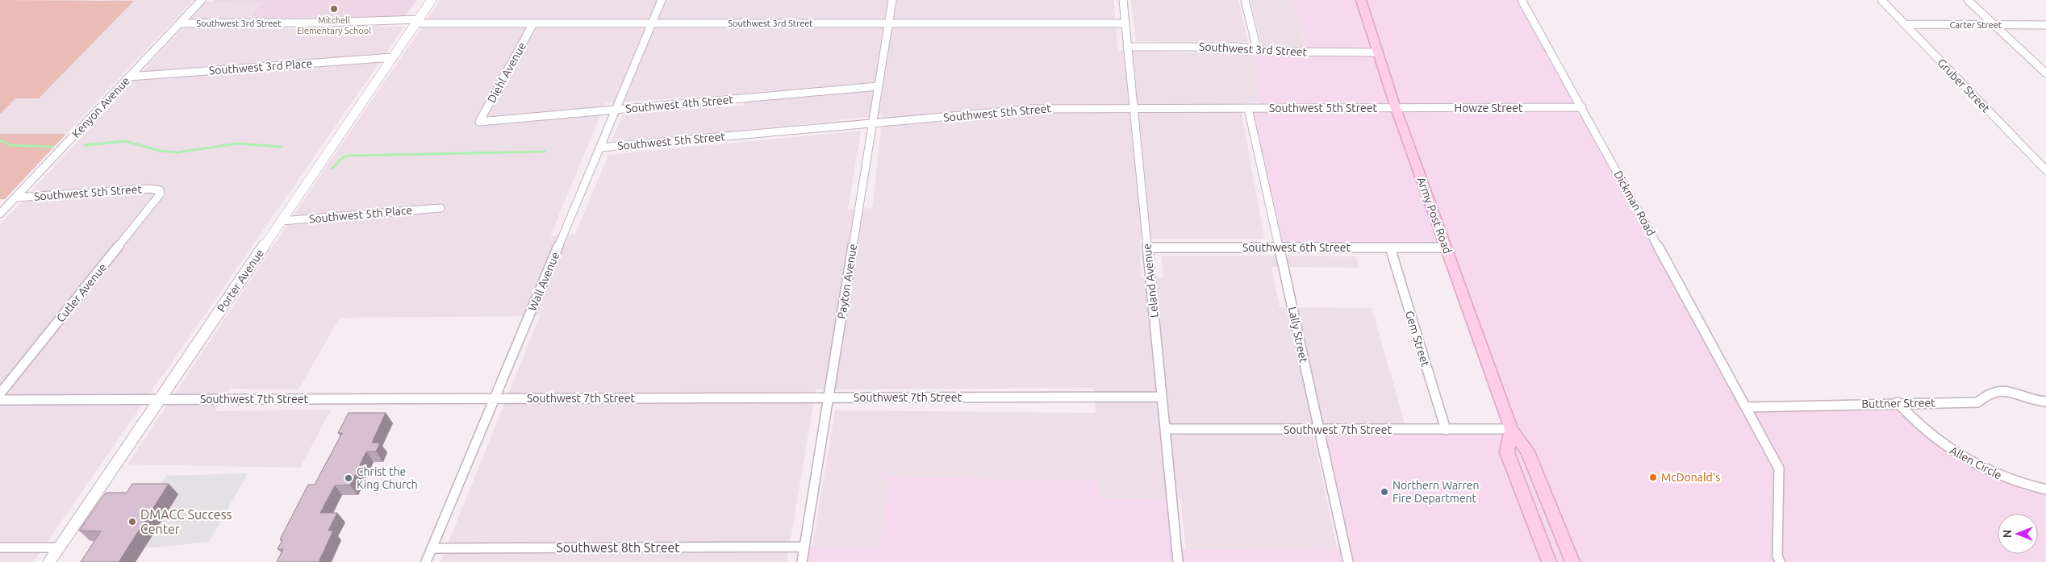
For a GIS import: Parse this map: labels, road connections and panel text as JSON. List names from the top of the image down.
{
  "streets": {
    "main road": ["Army Post Road"],
    "street": [
      "Southwest 3rd Street",
      "Carter Street",
      "Southwest 3rd Place",
      "Diehl Avenue",
      "Gruber Street",
      "Southwest 4th Street",
      "Kenyon Avenue",
      "Southwest 5th Street",
      "Howze Street",
      "Dickman Road",
      "Southwest 5th Place",
      "Southwest 6th Street",
      "Porter Avenue",
      "Leland Avenue",
      "Wall Avenue",
      "Payton Avenue",
      "Cutler Avenue",
      "Lally Street",
      "Gem Street",
      "Southwest 7th Street",
      "Buttner Street",
      "Allen Circle",
      "Southwest 8th Street"
    ]
  },
  "crossings": [
    ["Southwest 3rd Street", "Diehl Avenue"],
    ["Southwest 3rd Street", "Kenyon Avenue"],
    ["Southwest 3rd Street", "Army Post Road"],
    ["Southwest 3rd Street", "Porter Avenue"],
    ["Southwest 3rd Street", "Leland Avenue"],
    ["Southwest 3rd Street", "Wall Avenue"],
    ["Southwest 3rd Street", "Payton Avenue"],
    ["Carter Street", "Gruber Street"],
    ["Southwest 3rd Place", "Kenyon Avenue"],
    ["Southwest 3rd Place", "Porter Avenue"],
    ["Diehl Avenue", "Southwest 4th Street"],
    ["Southwest 4th Street", "Wall Avenue"],
    ["Southwest 4th Street", "Payton Avenue"],
    ["Kenyon Avenue", "Southwest 5th Street"],
    ["Southwest 5th Street", "Howze Street"],
    ["Southwest 5th Street", "Army Post Road"],
    ["Southwest 5th Street", "Leland Avenue"],
    ["Southwest 5th Street", "Wall Avenue"],
    ["Southwest 5th Street", "Payton Avenue"],
    ["Southwest 5th Street", "Cutler Avenue"],
    ["Southwest 5th Street", "Lally Street"],
    ["Howze Street", "Dickman Road"],
    ["Howze Street", "Army Post Road"],
    ["Dickman Road", "Buttner Street"],
    ["Southwest 5th Place", "Porter Avenue"],
    ["Army Post Road", "Southwest 6th Street"],
    ["Army Post Road", "Southwest 7th Street"],
    ["Southwest 6th Street", "Leland Avenue"],
    ["Southwest 6th Street", "Lally Street"],
    ["Southwest 6th Street", "Gem Street"],
    ["Porter Avenue", "Southwest 7th Street"],
    ["Leland Avenue", "Southwest 7th Street"],
    ["Wall Avenue", "Southwest 7th Street"],
    ["Wall Avenue", "Southwest 8th Street"],
    ["Payton Avenue", "Southwest 7th Street"],
    ["Payton Avenue", "Southwest 8th Street"],
    ["Lally Street", "Southwest 7th Street"],
    ["Gem Street", "Southwest 7th Street"],
    ["Buttner Street", "Allen Circle"]
  ],
  "places": [
    "Mitchell Elementary School",
    "McDonald's",
    "Christ the King Church",
    "Northern Warren Fire Department",
    "DMACC Success Center"
  ],
  "north": "left"
}
